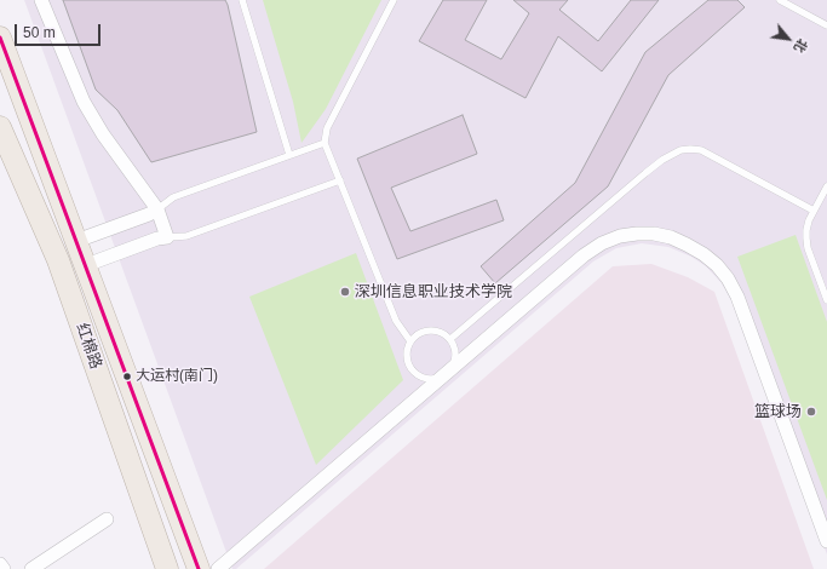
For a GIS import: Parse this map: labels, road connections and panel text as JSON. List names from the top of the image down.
{
  "streets": {
    "main road": ["红棉路"]
  },
  "places": ["深圳信息职业技术学院", "大运村(南门)", "篮球场"],
  "scale_bar": "50 m",
  "north": "bottom right"
}
